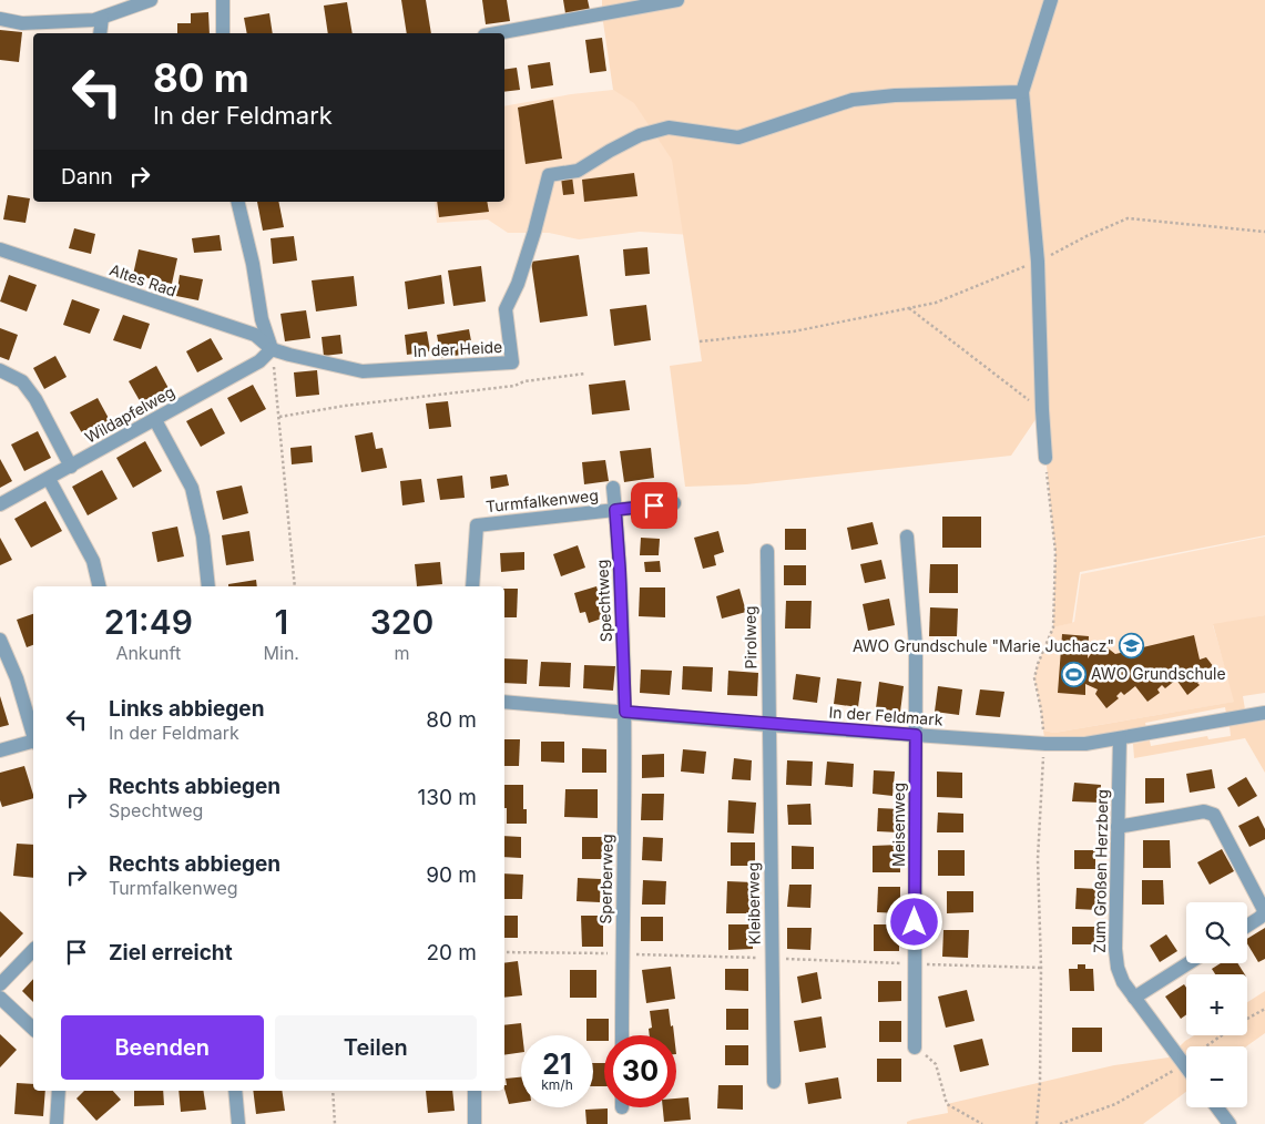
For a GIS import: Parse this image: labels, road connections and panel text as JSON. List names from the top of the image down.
{
  "streets": {
    "street": [
      "Altes Rad",
      "In der Heide",
      "Wildapfelweg",
      "Turmfalkenweg",
      "Spechtweg",
      "Pirolweg",
      "In der Feldmark",
      "Meisenweg",
      "Zum Großen Herzberg",
      "Sperberweg",
      "Kleiberweg"
    ]
  },
  "crossings": [
    ["Altes Rad", "In der Heide"],
    ["Altes Rad", "Wildapfelweg"],
    ["In der Heide", "Wildapfelweg"],
    ["Turmfalkenweg", "Spechtweg"],
    ["Spechtweg", "In der Feldmark"],
    ["Spechtweg", "Sperberweg"],
    ["Pirolweg", "In der Feldmark"],
    ["Pirolweg", "Kleiberweg"],
    ["In der Feldmark", "Meisenweg"],
    ["In der Feldmark", "Zum Großen Herzberg"],
    ["In der Feldmark", "Sperberweg"],
    ["In der Feldmark", "Kleiberweg"]
  ],
  "places": {
    "school or university": ["AWO Grundschule \"Marie Juchacz\""],
    "sports": ["AWO Grundschule"]
  },
  "page": {
    "turn": ["80 m", "In der Feldmark"],
    "then": "Dann",
    "eta": [
      "21:49",
      "Ankunft",
      "1",
      "Min.",
      "320",
      "m"
    ],
    "list": [
      {
        "name": "Links abbiegen",
        "note": "In der Feldmark",
        "value": "80 m"
      },
      {
        "name": "Rechts abbiegen",
        "note": "Spechtweg",
        "value": "130 m"
      },
      {
        "name": "Rechts abbiegen",
        "note": "Turmfalkenweg",
        "value": "90 m"
      },
      {
        "name": "Ziel erreicht",
        "value": "20 m"
      }
    ],
    "map_buttons": ["+", "−"],
    "buttons": ["Beenden", "Teilen"],
    "speed": "21 km/h",
    "limit": "30"
  }
}
